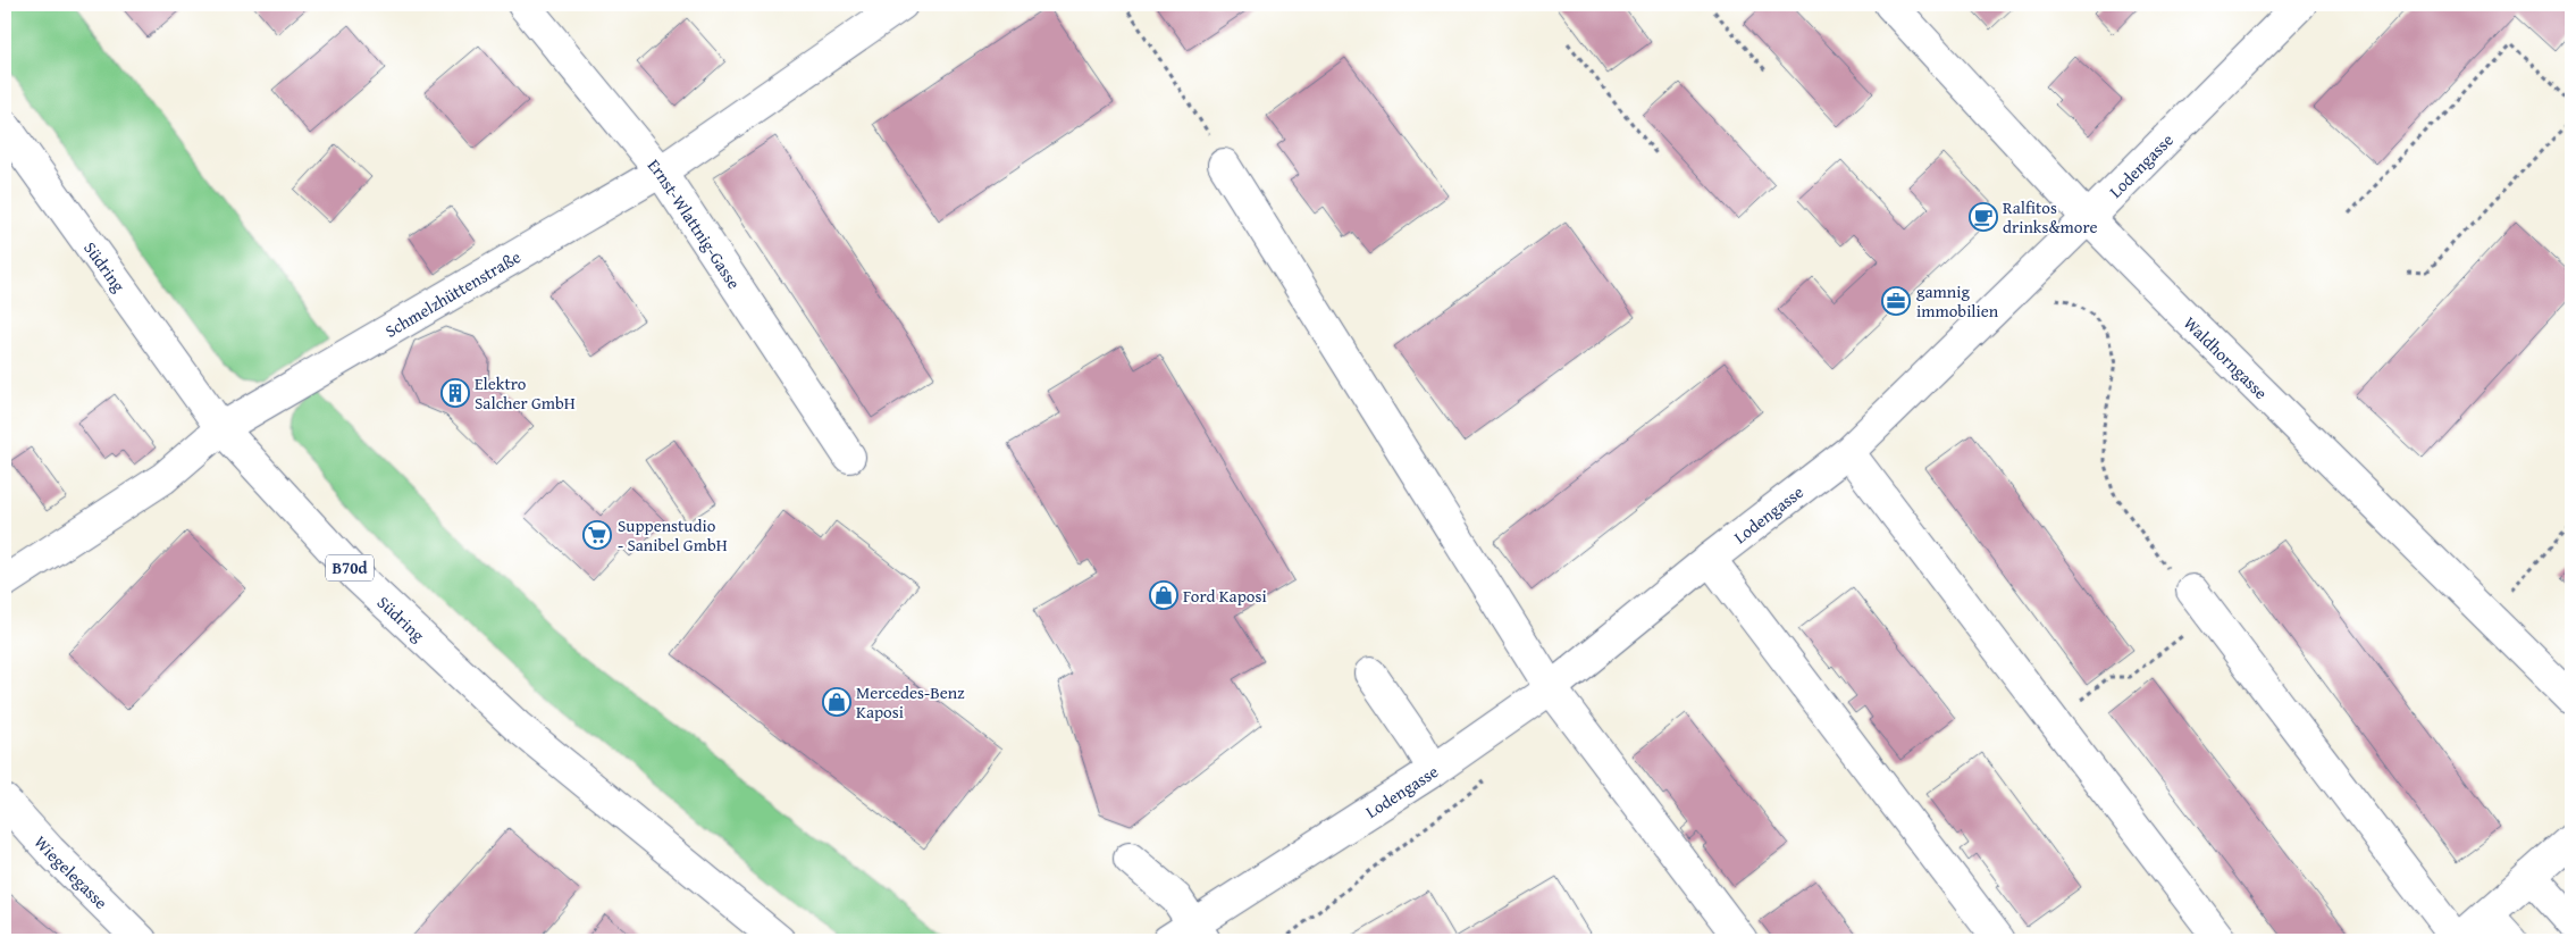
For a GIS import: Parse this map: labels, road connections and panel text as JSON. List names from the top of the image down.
{
  "streets": {
    "street": [
      "Lodengasse",
      "Ernst-Wlattnig-Gasse",
      "Südring",
      "Schmelzhüttenstraße",
      "Waldhorngasse",
      "B70d",
      "Wiegelegasse"
    ]
  },
  "crossings": [
    ["Lodengasse", "Waldhorngasse"],
    ["Ernst-Wlattnig-Gasse", "Schmelzhüttenstraße"],
    ["Südring", "Schmelzhüttenstraße"]
  ],
  "places": {
    "cafe": ["Ralfitos drinks&more"],
    "office": ["gamnig immobilien"],
    "building": ["Elektro Salcher GmbH"],
    "supermarket": ["Suppenstudio - Sanibel GmbH"],
    "shop": ["Ford Kaposi", "Mercedes-Benz Kaposi"]
  }
}
